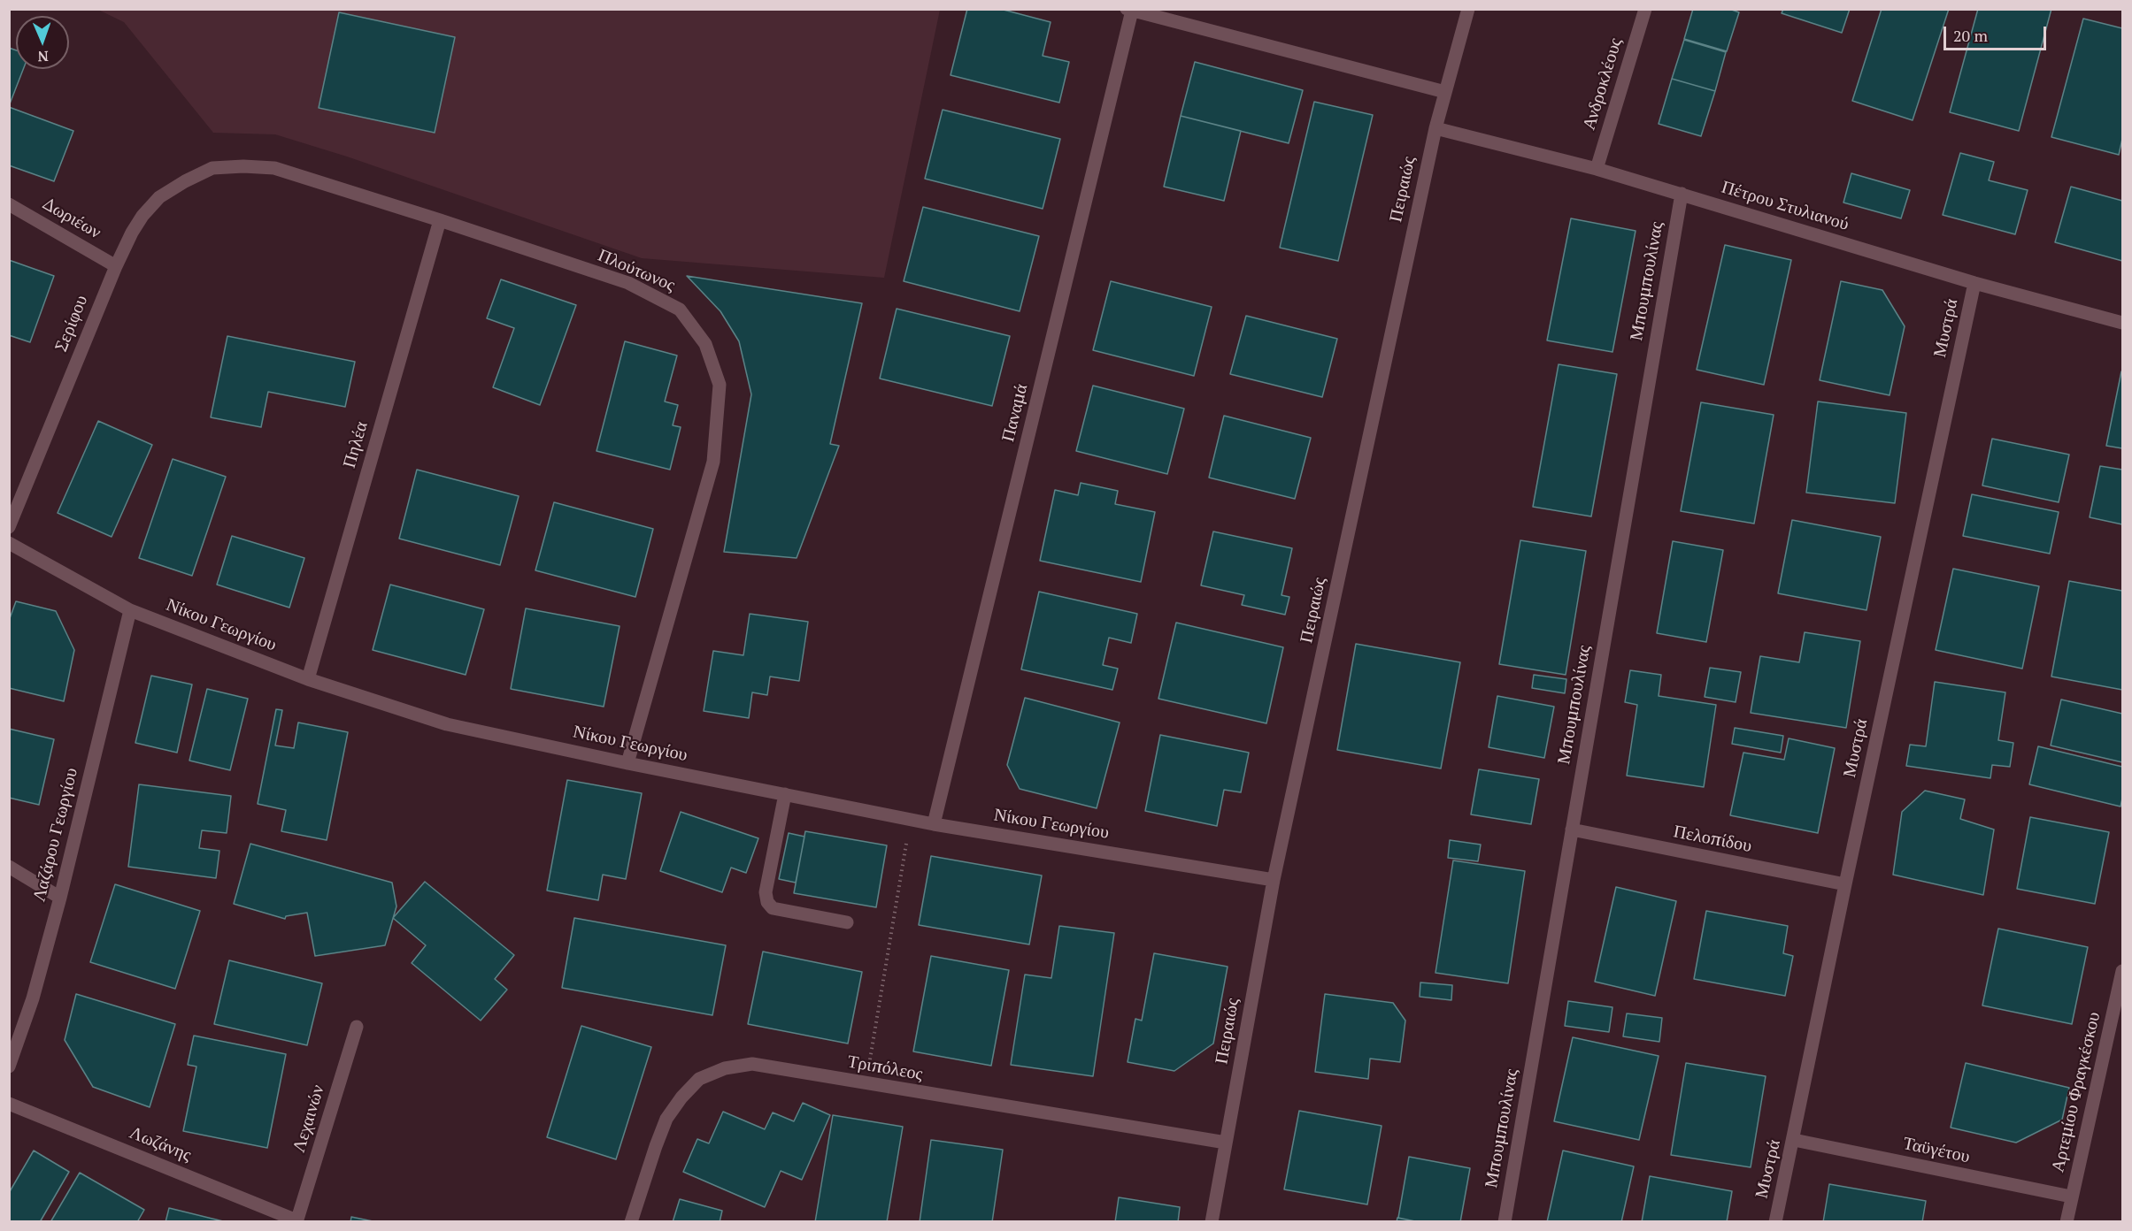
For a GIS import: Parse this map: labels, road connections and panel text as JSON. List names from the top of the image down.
{
  "streets": {
    "street": [
      "Ανδροκλέους",
      "Πειραιώς",
      "Πέτρου Στυλιανού",
      "Δωριέων",
      "Πλούτωνος",
      "Μπουμπουλίνας",
      "Σερίφου",
      "Μυστρά",
      "Παναμά",
      "Πηλέα",
      "Νίκου Γεωργίου",
      "Λαζάρου Γεωργίου",
      "Πελοπίδου",
      "Τριπόλεος",
      "Αρτεμίου Φραγκέσκου",
      "Λεχαινών",
      "Λωζάνης",
      "Ταϋγέτου"
    ]
  },
  "crossings": [
    ["Ανδροκλέους", "Πέτρου Στυλιανού"],
    ["Πειραιώς", "Πέτρου Στυλιανού"],
    ["Πειραιώς", "Νίκου Γεωργίου"],
    ["Πειραιώς", "Τριπόλεος"],
    ["Πέτρου Στυλιανού", "Μπουμπουλίνας"],
    ["Πέτρου Στυλιανού", "Μυστρά"],
    ["Δωριέων", "Σερίφου"],
    ["Πλούτωνος", "Σερίφου"],
    ["Πλούτωνος", "Πηλέα"],
    ["Πλούτωνος", "Νίκου Γεωργίου"],
    ["Μπουμπουλίνας", "Πελοπίδου"],
    ["Μυστρά", "Πελοπίδου"],
    ["Μυστρά", "Ταϋγέτου"],
    ["Παναμά", "Νίκου Γεωργίου"],
    ["Πηλέα", "Νίκου Γεωργίου"],
    ["Νίκου Γεωργίου", "Λαζάρου Γεωργίου"],
    ["Αρτεμίου Φραγκέσκου", "Ταϋγέτου"],
    ["Λεχαινών", "Λωζάνης"]
  ],
  "scale_bar": "20 m",
  "north": "bottom"
}
